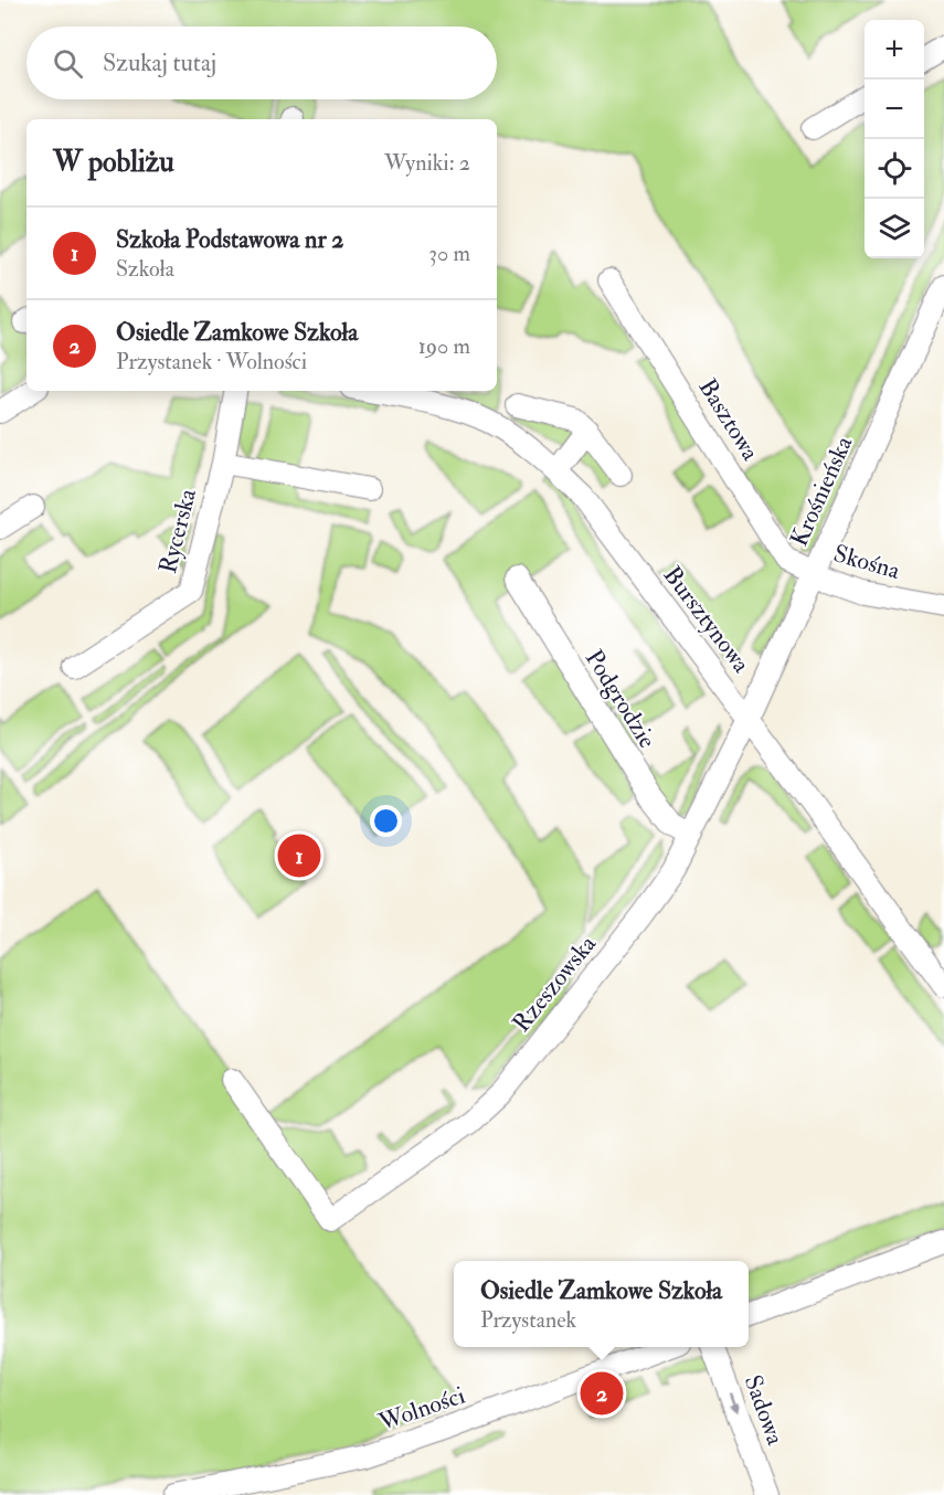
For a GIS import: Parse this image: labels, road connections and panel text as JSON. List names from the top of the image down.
{
  "streets": {
    "street": [
      "Basztowa",
      "Krośnieńska",
      "Rycerska",
      "Skośna",
      "Bursztynowa",
      "Podgrodzie",
      "Rzeszowska",
      "Wolności",
      "Sadowa"
    ]
  },
  "crossings": [
    ["Basztowa", "Krośnieńska"],
    ["Basztowa", "Skośna"],
    ["Krośnieńska", "Skośna"],
    ["Krośnieńska", "Bursztynowa"],
    ["Krośnieńska", "Rzeszowska"],
    ["Bursztynowa", "Rzeszowska"],
    ["Podgrodzie", "Rzeszowska"]
  ],
  "one_way": ["Sadowa"],
  "page": {
    "map_buttons": ["+", "−"],
    "search": "Szukaj tutaj",
    "heading": ["W pobliżu", "Wyniki: 2"],
    "list": [
      {
        "mark": "1",
        "name": "Szkoła Podstawowa nr 2",
        "note": "Szkoła",
        "value": "30 m"
      },
      {
        "mark": "2",
        "name": "Osiedle Zamkowe Szkoła",
        "note": "Przystanek · Wolności",
        "value": "190 m"
      }
    ],
    "pins": ["1", "2"],
    "popup": ["Osiedle Zamkowe Szkoła", "Przystanek"]
  }
}
